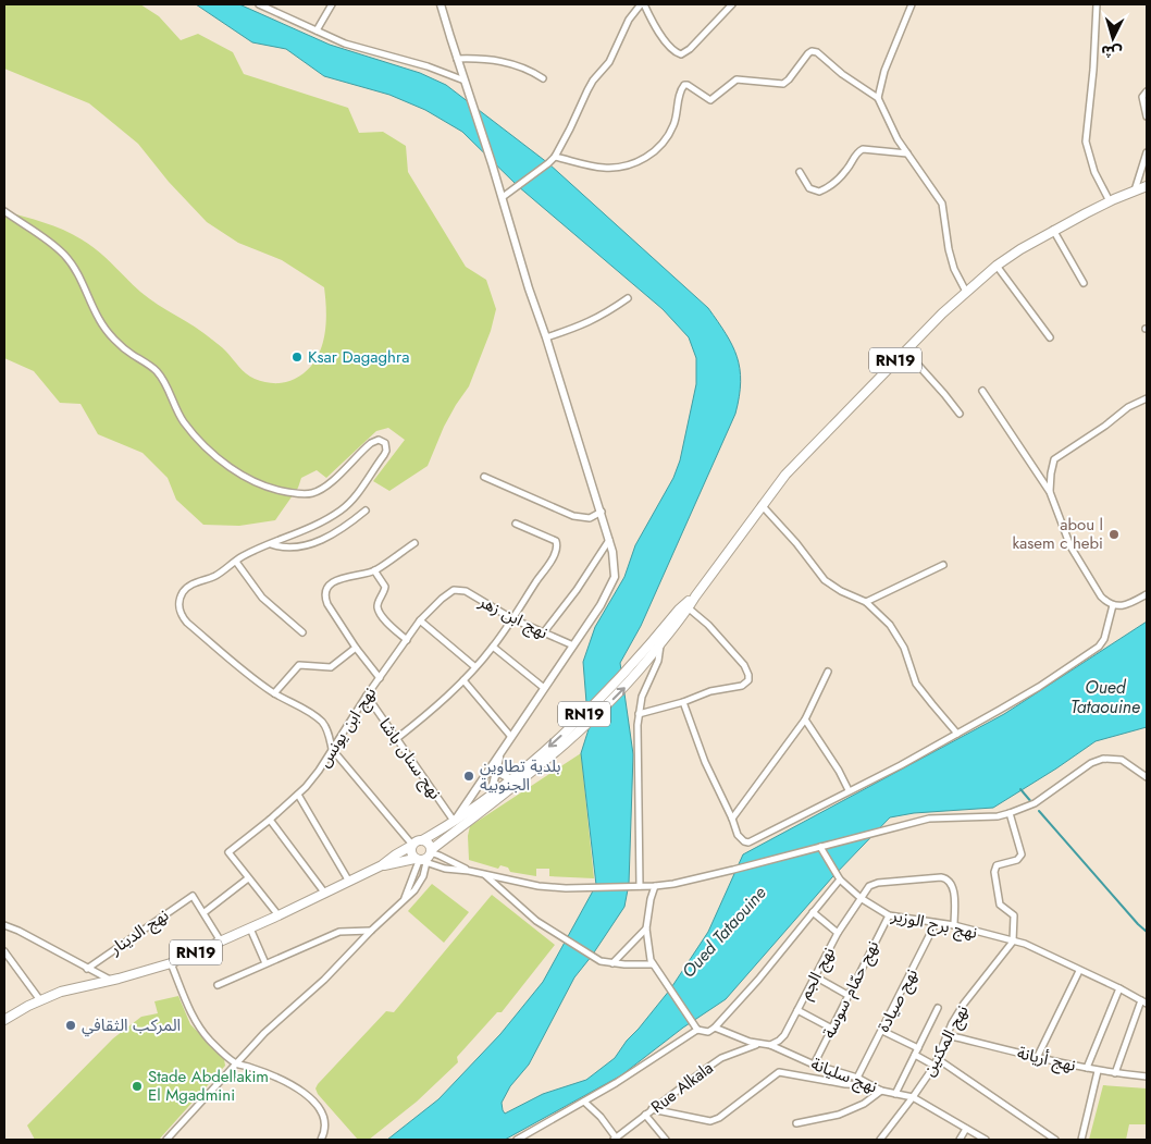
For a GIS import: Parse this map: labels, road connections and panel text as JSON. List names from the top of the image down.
{
  "streets": {
    "main road": ["RN19"],
    "street": [
      "نهج ابن زهر",
      "نهج ابن يونس",
      "نهج سنان باشا",
      "نهج برج الوزير",
      "نهج الدينار",
      "نهج الجم",
      "نهج حمّام سوسة",
      "نهج صيادة",
      "نهج المكنين",
      "نهج أريانة",
      "نهج سليانة",
      "Rue Alkala"
    ]
  },
  "crossings": [
    ["RN19", "نهج سنان باشا"],
    ["نهج ابن زهر", "نهج ابن يونس"],
    ["نهج ابن يونس", "نهج سنان باشا"],
    ["نهج برج الوزير", "نهج الجم"],
    ["نهج برج الوزير", "نهج حمّام سوسة"],
    ["نهج برج الوزير", "نهج صيادة"],
    ["نهج برج الوزير", "نهج المكنين"],
    ["نهج الجم", "نهج سليانة"],
    ["نهج حمّام سوسة", "نهج سليانة"],
    ["نهج صيادة", "نهج سليانة"],
    ["نهج المكنين", "نهج أريانة"],
    ["نهج المكنين", "نهج سليانة"],
    ["نهج سليانة", "Rue Alkala"]
  ],
  "water": ["Oued Tataouine"],
  "places": [
    "Ksar Dagaghra",
    "abou l kasem c hebi",
    "بلدية تطاوين الجنوبية",
    "المركب الثقافي",
    "Stade Abdelاakim El Mgadmini"
  ],
  "north": "bottom"
}
